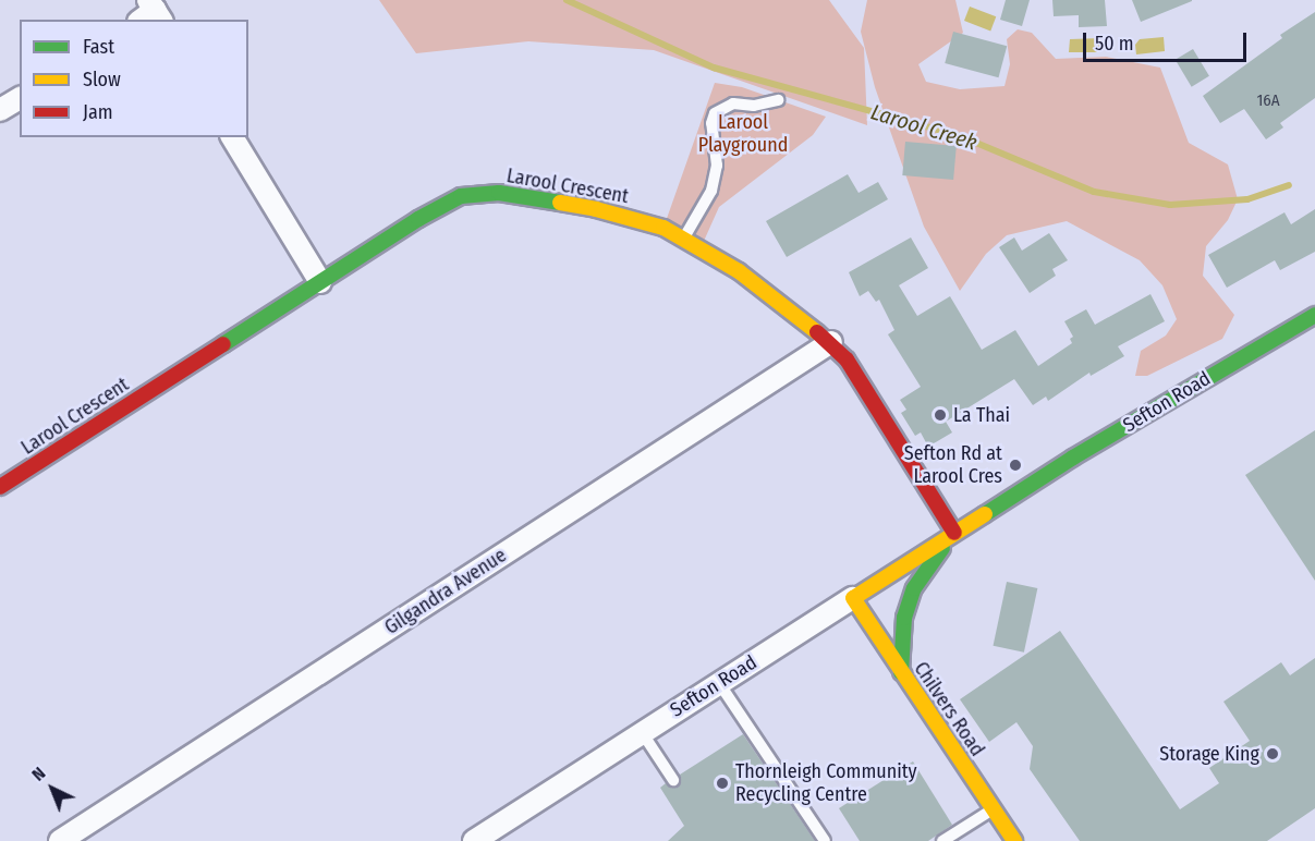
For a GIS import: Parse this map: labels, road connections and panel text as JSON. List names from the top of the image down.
{
  "streets": {
    "street": [
      "Larool Crescent",
      "Sefton Road",
      "Gilgandra Avenue",
      "Chilvers Road"
    ]
  },
  "crossings": [
    ["Larool Crescent", "Sefton Road"],
    ["Larool Crescent", "Gilgandra Avenue"],
    ["Sefton Road", "Chilvers Road"]
  ],
  "water": ["Larool Creek"],
  "parks": ["Larool Playground"],
  "places": [
    "La Thai",
    "Sefton Rd at Larool Cres",
    "Storage King",
    "Thornleigh Community Recycling Centre"
  ],
  "house_numbers": ["16A"],
  "legend": ["Fast", "Slow", "Jam"],
  "scale_bar": "50 m",
  "north": "top left"
}
